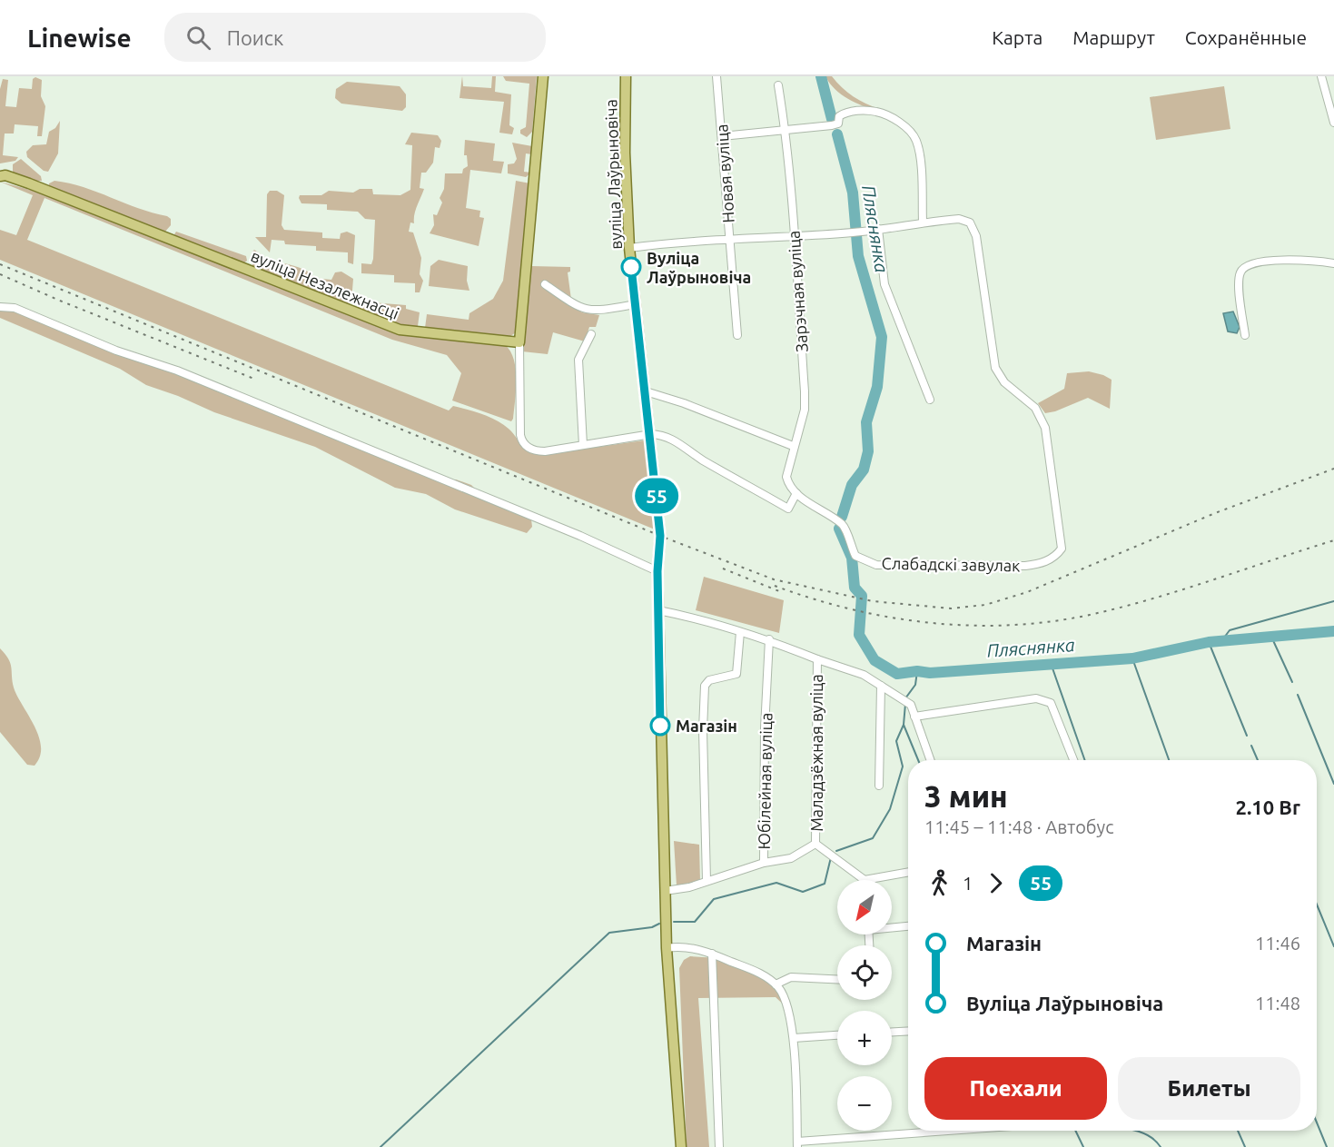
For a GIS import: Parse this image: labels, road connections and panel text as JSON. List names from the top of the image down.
{
  "streets": {
    "main road": ["вуліца Лаўрыновіча", "вуліца Незалежнасці"],
    "street": [
      "Новая вуліца",
      "Зарэчная вуліца",
      "Слабадскі завулак",
      "Маладзёжная вуліца",
      "Юбілейная вуліца"
    ]
  },
  "crossings": [
    ["вуліца Лаўрыновіча", "Юбілейная вуліца"],
    ["Зарэчная вуліца", "Слабадскі завулак"]
  ],
  "water": ["Пляснянка"],
  "places": ["Вуліца Лаўрыновіча", "Магазін"],
  "lines": ["bus line 55"],
  "north": "bottom left",
  "page": {
    "header": "Linewise",
    "search": "Поиск",
    "nav": ["Карта", "Маршрут", "Сохранённые"],
    "on_map": "55",
    "heading": ["3 мин", "11:45 – 11:48 · Автобус", "2.10 Br"],
    "legs": ["1", "55"],
    "map_buttons": ["+", "−"],
    "list": [
      {
        "name": "Магазін",
        "value": "11:46"
      },
      {
        "name": "Вуліца Лаўрыновіча",
        "value": "11:48"
      }
    ],
    "buttons": ["Поехали", "Билеты"]
  }
}
